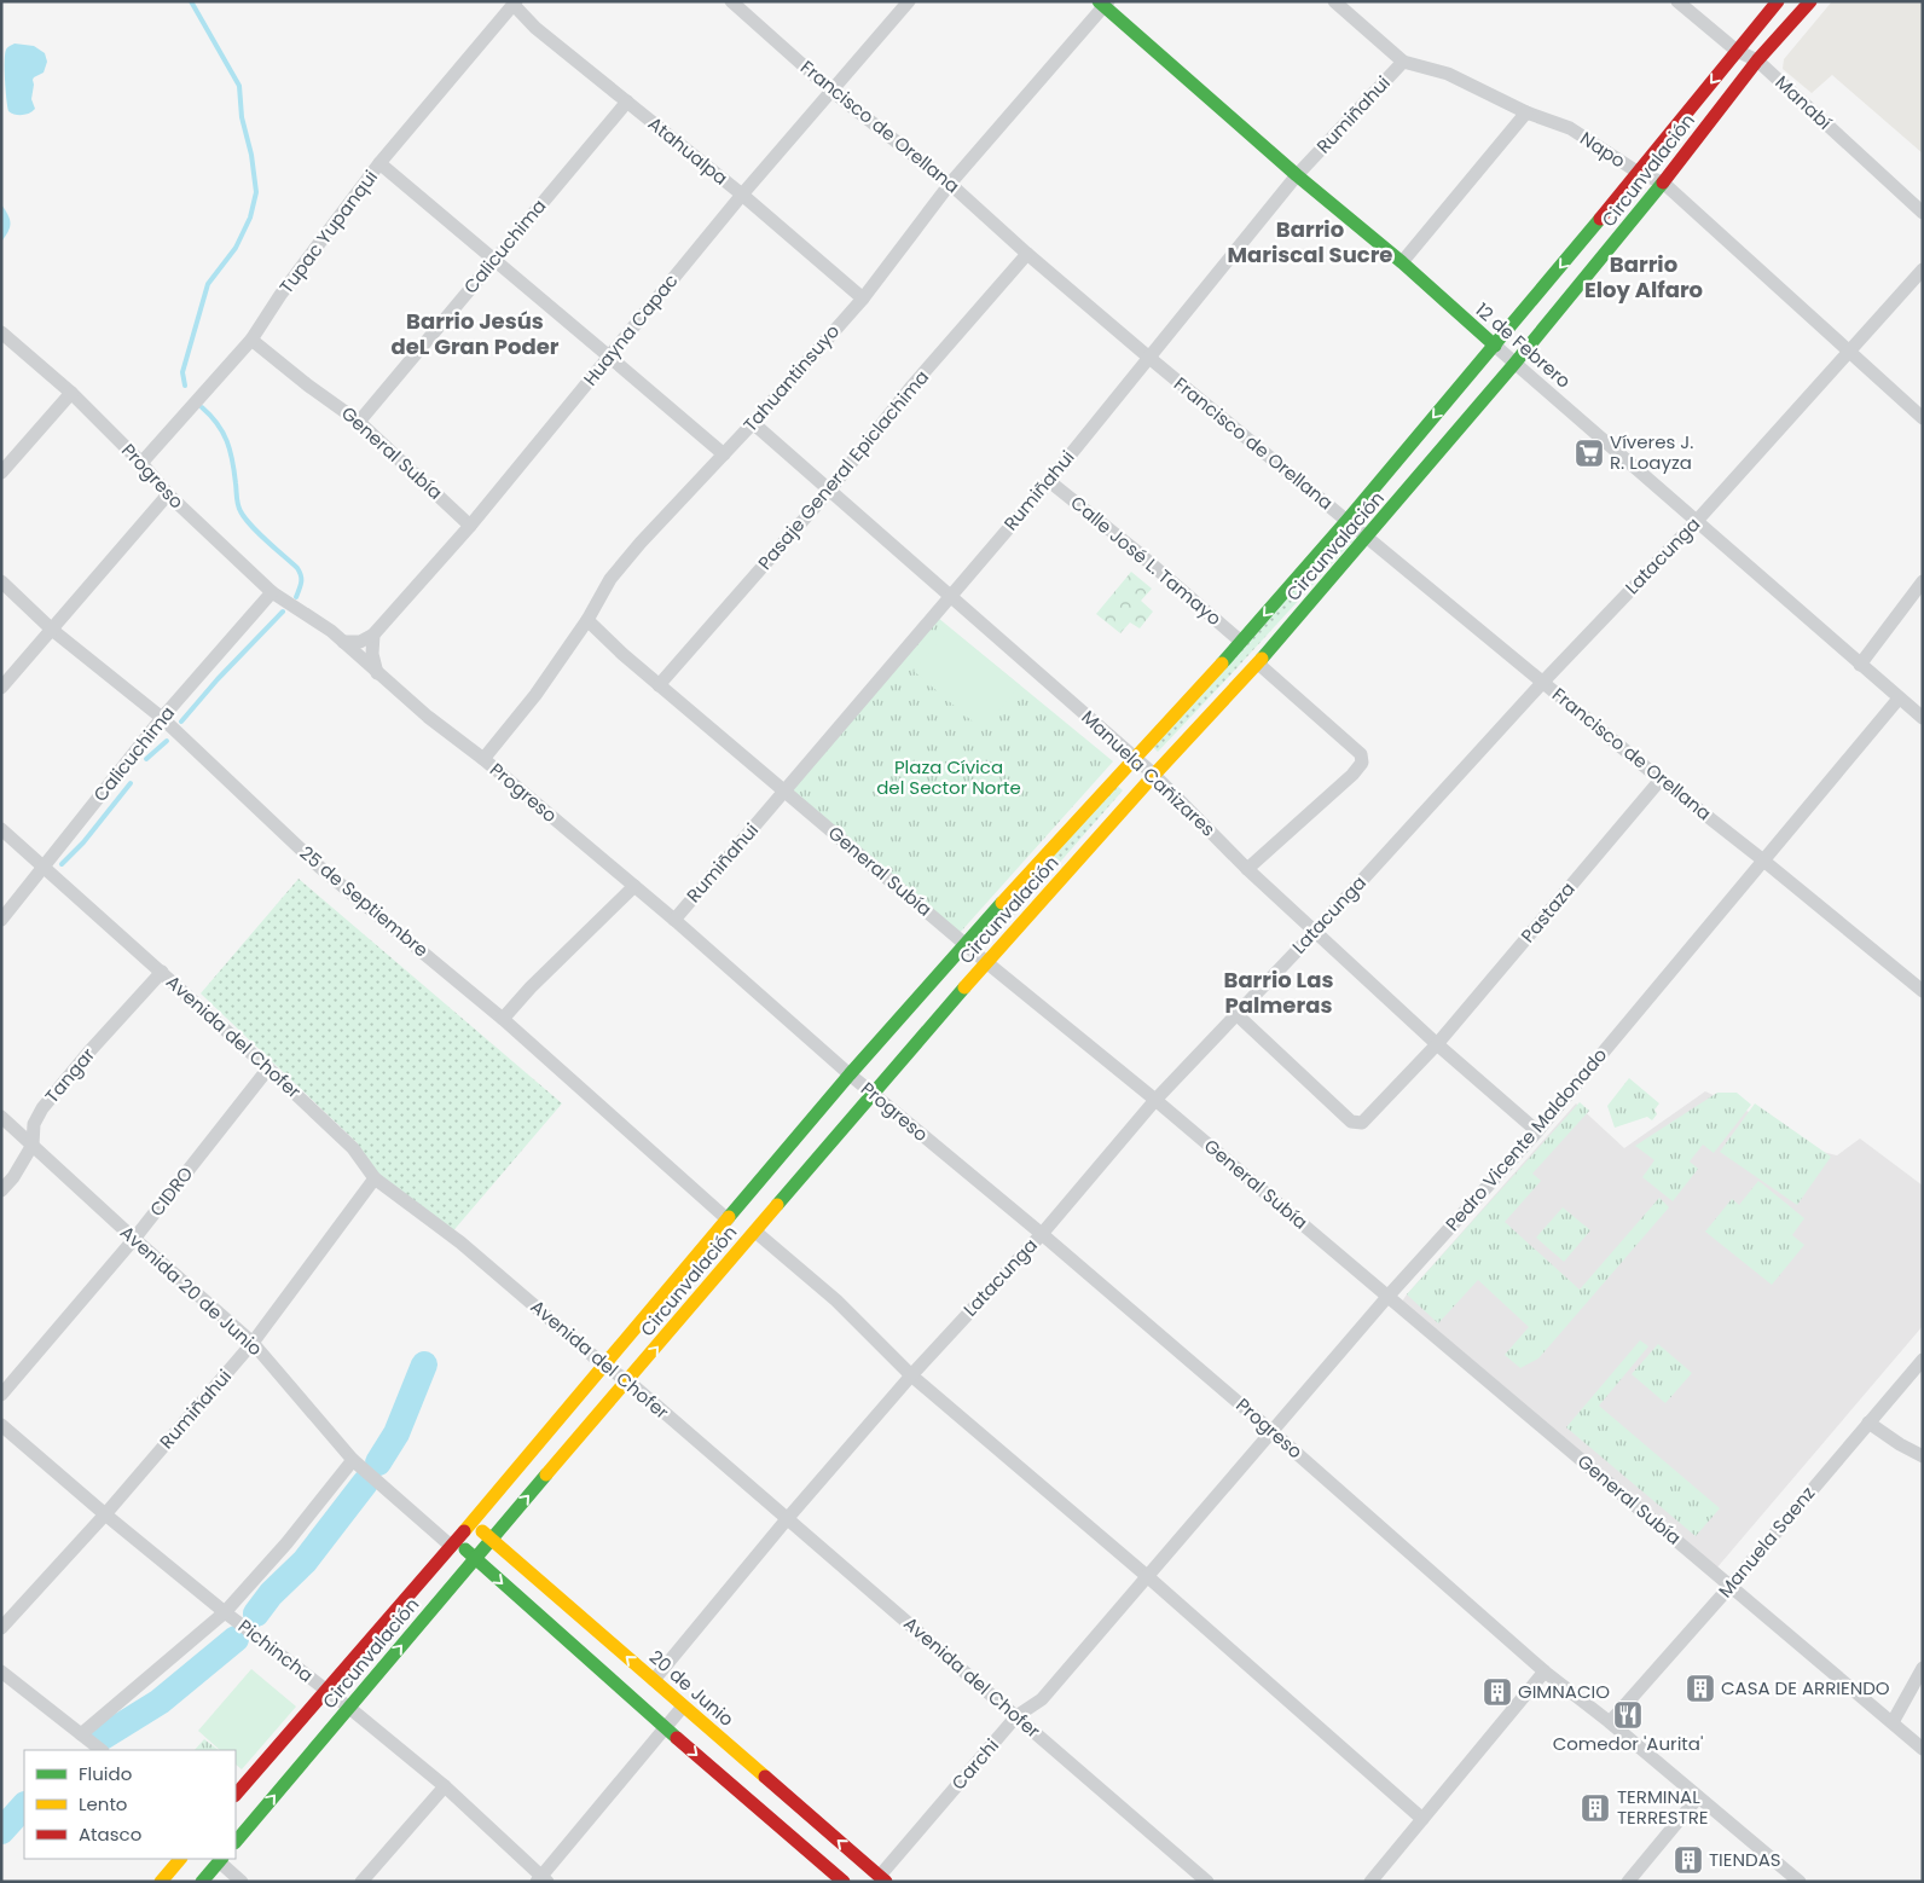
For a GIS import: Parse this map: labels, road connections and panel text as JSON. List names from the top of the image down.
{
  "streets": {
    "main road": ["Circunvalación", "12 de Febrero", "20 de Junio"],
    "street": [
      "Manabí",
      "Rumiñahui",
      "Francisco de Orellana",
      "Napo",
      "Atahualpa",
      "Tupac Yupanqui",
      "Calicuchima",
      "Huayna Capac",
      "Tahuantinsuyo",
      "General Subía",
      "Pasaje General Epiclachima",
      "Progreso",
      "Latacunga",
      "Calle José L. Tamayo",
      "Manuela Cañizares",
      "25 de Septiembre",
      "Pastaza",
      "Avenida del Chofer",
      "Tangar",
      "Pedro Vicente Maldonado",
      "CIDRO",
      "Avenida 20 de Junio",
      "Manuela Saenz",
      "Pichincha",
      "Carchi"
    ]
  },
  "crossings": [
    ["Manabí", "Circunvalación"],
    ["Rumiñahui", "Francisco de Orellana"],
    ["Rumiñahui", "Napo"],
    ["Rumiñahui", "12 de Febrero"],
    ["Rumiñahui", "General Subía"],
    ["Rumiñahui", "Progreso"],
    ["Rumiñahui", "Calle José L. Tamayo"],
    ["Rumiñahui", "Manuela Cañizares"],
    ["Rumiñahui", "Avenida del Chofer"],
    ["Rumiñahui", "Avenida 20 de Junio"],
    ["Rumiñahui", "Pichincha"],
    ["Francisco de Orellana", "Circunvalación"],
    ["Francisco de Orellana", "Huayna Capac"],
    ["Francisco de Orellana", "Tahuantinsuyo"],
    ["Francisco de Orellana", "Pasaje General Epiclachima"],
    ["Francisco de Orellana", "Latacunga"],
    ["Francisco de Orellana", "Pastaza"],
    ["Francisco de Orellana", "Pedro Vicente Maldonado"],
    ["Napo", "Circunvalación"],
    ["Napo", "Latacunga"],
    ["Atahualpa", "Tupac Yupanqui"],
    ["Atahualpa", "Calicuchima"],
    ["Atahualpa", "Huayna Capac"],
    ["Atahualpa", "Tahuantinsuyo"],
    ["Circunvalación", "12 de Febrero"],
    ["Circunvalación", "General Subía"],
    ["Circunvalación", "Progreso"],
    ["Circunvalación", "Calle José L. Tamayo"],
    ["Circunvalación", "Manuela Cañizares"],
    ["Circunvalación", "25 de Septiembre"],
    ["Circunvalación", "Avenida del Chofer"],
    ["Circunvalación", "Avenida 20 de Junio"],
    ["Circunvalación", "Pichincha"],
    ["Circunvalación", "20 de Junio"],
    ["Tupac Yupanqui", "General Subía"],
    ["Tupac Yupanqui", "Progreso"],
    ["Calicuchima", "General Subía"],
    ["Calicuchima", "Progreso"],
    ["Calicuchima", "25 de Septiembre"],
    ["Calicuchima", "Avenida del Chofer"],
    ["Huayna Capac", "General Subía"],
    ["12 de Febrero", "Tahuantinsuyo"],
    ["12 de Febrero", "Latacunga"],
    ["12 de Febrero", "Pedro Vicente Maldonado"],
    ["Tahuantinsuyo", "General Subía"],
    ["Tahuantinsuyo", "Progreso"],
    ["Tahuantinsuyo", "Manuela Cañizares"],
    ["General Subía", "Pasaje General Epiclachima"],
    ["General Subía", "Latacunga"],
    ["General Subía", "Pedro Vicente Maldonado"],
    ["General Subía", "Manuela Saenz"],
    ["Pasaje General Epiclachima", "Manuela Cañizares"],
    ["Progreso", "Latacunga"],
    ["Progreso", "Pedro Vicente Maldonado"],
    ["Progreso", "Manuela Saenz"],
    ["Latacunga", "Manuela Cañizares"],
    ["Latacunga", "Pastaza"],
    ["Latacunga", "Avenida del Chofer"],
    ["Latacunga", "20 de Junio"],
    ["Manuela Cañizares", "Pastaza"],
    ["Manuela Cañizares", "Pedro Vicente Maldonado"],
    ["Avenida del Chofer", "Tangar"],
    ["Avenida del Chofer", "CIDRO"],
    ["Avenida del Chofer", "Carchi"],
    ["Tangar", "Avenida 20 de Junio"],
    ["Pedro Vicente Maldonado", "Carchi"],
    ["CIDRO", "Avenida 20 de Junio"],
    ["20 de Junio", "Carchi"]
  ],
  "districts": [
    "Barrio Mariscal Sucre",
    "Barrio Eloy Alfaro",
    "Barrio Jesús deL Gran Poder",
    "Barrio Las Palmeras"
  ],
  "parks": ["Plaza Cívica del Sector Norte"],
  "places": {
    "supermarket": ["Víveres J. R. Loayza"],
    "building": [
      "CASA DE ARRIENDO",
      "GIMNACIO",
      "TERMINAL TERRESTRE",
      "TIENDAS"
    ],
    "restaurant": ["Comedor 'Aurita'"]
  },
  "legend": ["Fluido", "Lento", "Atasco"]
}
